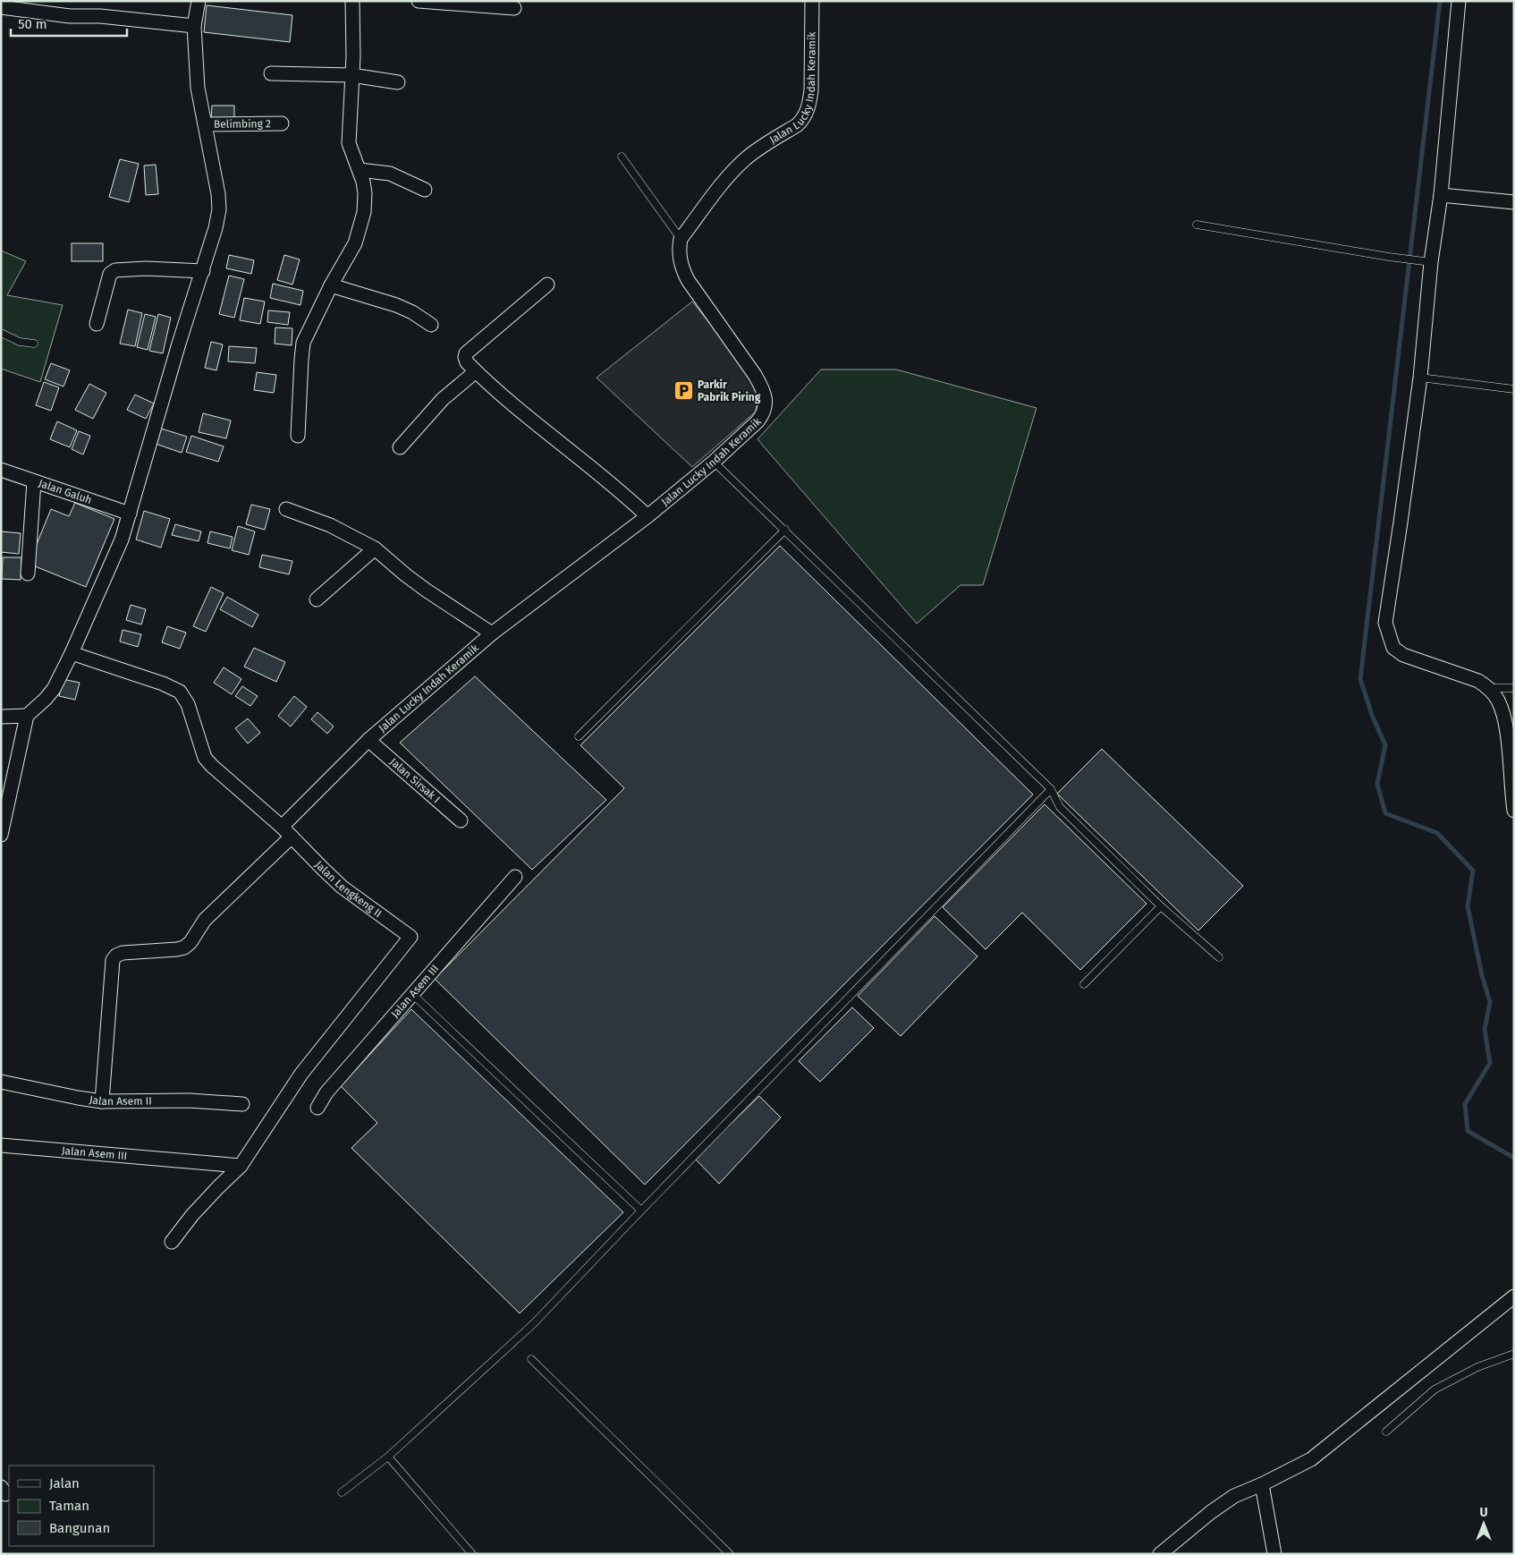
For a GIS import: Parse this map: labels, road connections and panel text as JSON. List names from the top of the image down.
{
  "streets": {
    "street": [
      "Jalan Lucky Indah Keramik",
      "Belimbing 2",
      "Jalan Galuh",
      "Jalan Sirsak I",
      "Jalan Lengkeng II",
      "Jalan Asem III",
      "Jalan Asem II"
    ]
  },
  "crossings": [
    ["Jalan Lucky Indah Keramik", "Jalan Sirsak I"],
    ["Jalan Lucky Indah Keramik", "Jalan Lengkeng II"],
    ["Jalan Lengkeng II", "Jalan Asem III"]
  ],
  "places": {
    "parking": ["Parkir Pabrik Piring"]
  },
  "legend": ["Jalan", "Taman", "Bangunan"],
  "scale_bar": "50 m",
  "north": "top"
}
